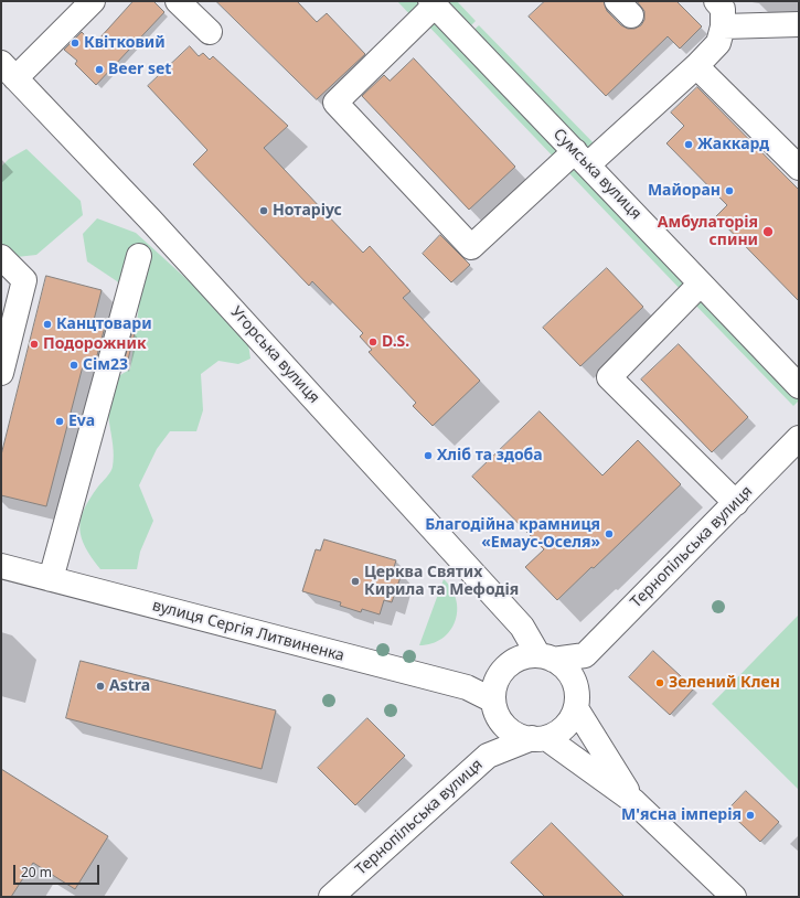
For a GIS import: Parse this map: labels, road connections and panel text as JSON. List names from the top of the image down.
{
  "streets": {
    "street": [
      "Сумська вулиця",
      "Угорська вулиця",
      "Тернопільська вулиця",
      "вулиця Сергія Литвиненка"
    ]
  },
  "crossings": [
    ["Угорська вулиця", "Тернопільська вулиця"],
    ["Угорська вулиця", "вулиця Сергія Литвиненка"],
    ["Тернопільська вулиця", "вулиця Сергія Литвиненка"]
  ],
  "places": [
    "Квітковий",
    "Beer set",
    "Жаккард",
    "Майоран",
    "Нотаріус",
    "Амбулаторія спини",
    "Канцтовари",
    "D.S.",
    "Подорожник",
    "Сім23",
    "Eva",
    "Хліб та здоба",
    "Благодійна крамниця «Емаус-Оселя»",
    "Церква Святих Кирила та Мефодія",
    "Зелений Клен",
    "Astra",
    "М'ясна імперія"
  ],
  "scale_bar": "20 m"
}
